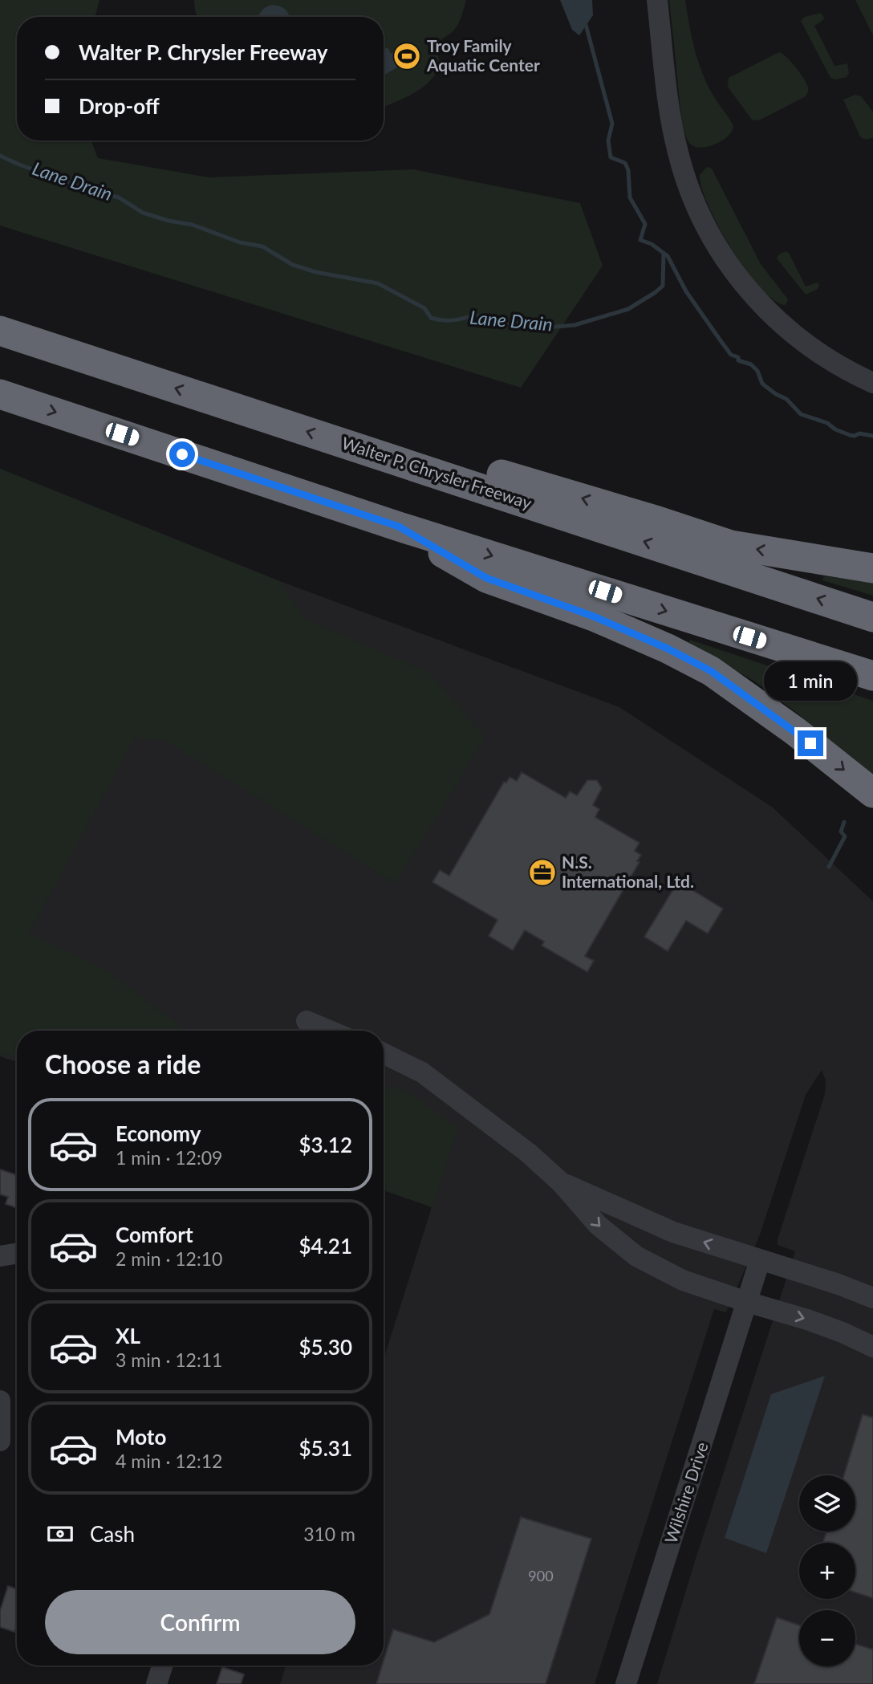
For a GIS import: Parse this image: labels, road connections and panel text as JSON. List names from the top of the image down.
{
  "streets": {
    "highway": ["Walter P. Chrysler Freeway"],
    "street": ["Wilshire Drive"]
  },
  "water": ["Lane Drain"],
  "places": {
    "sports": ["Troy Family Aquatic Center"],
    "office": ["N.S. International, Ltd."]
  },
  "house_numbers": ["900"],
  "page": {
    "banner": ["Walter P. Chrysler Freeway", "Drop-off"],
    "bubble": "1 min",
    "heading": "Choose a ride",
    "list": [
      {
        "name": "Economy",
        "note": "1 min · 12:09",
        "value": "$3.12"
      },
      {
        "name": "Comfort",
        "note": "2 min · 12:10",
        "value": "$4.21"
      },
      {
        "name": "XL",
        "note": "3 min · 12:11",
        "value": "$5.30"
      },
      {
        "name": "Moto",
        "note": "4 min · 12:12",
        "value": "$5.31"
      }
    ],
    "map_buttons": ["+", "−"],
    "pay": ["Cash", "310 m"],
    "buttons": "Confirm"
  }
}
